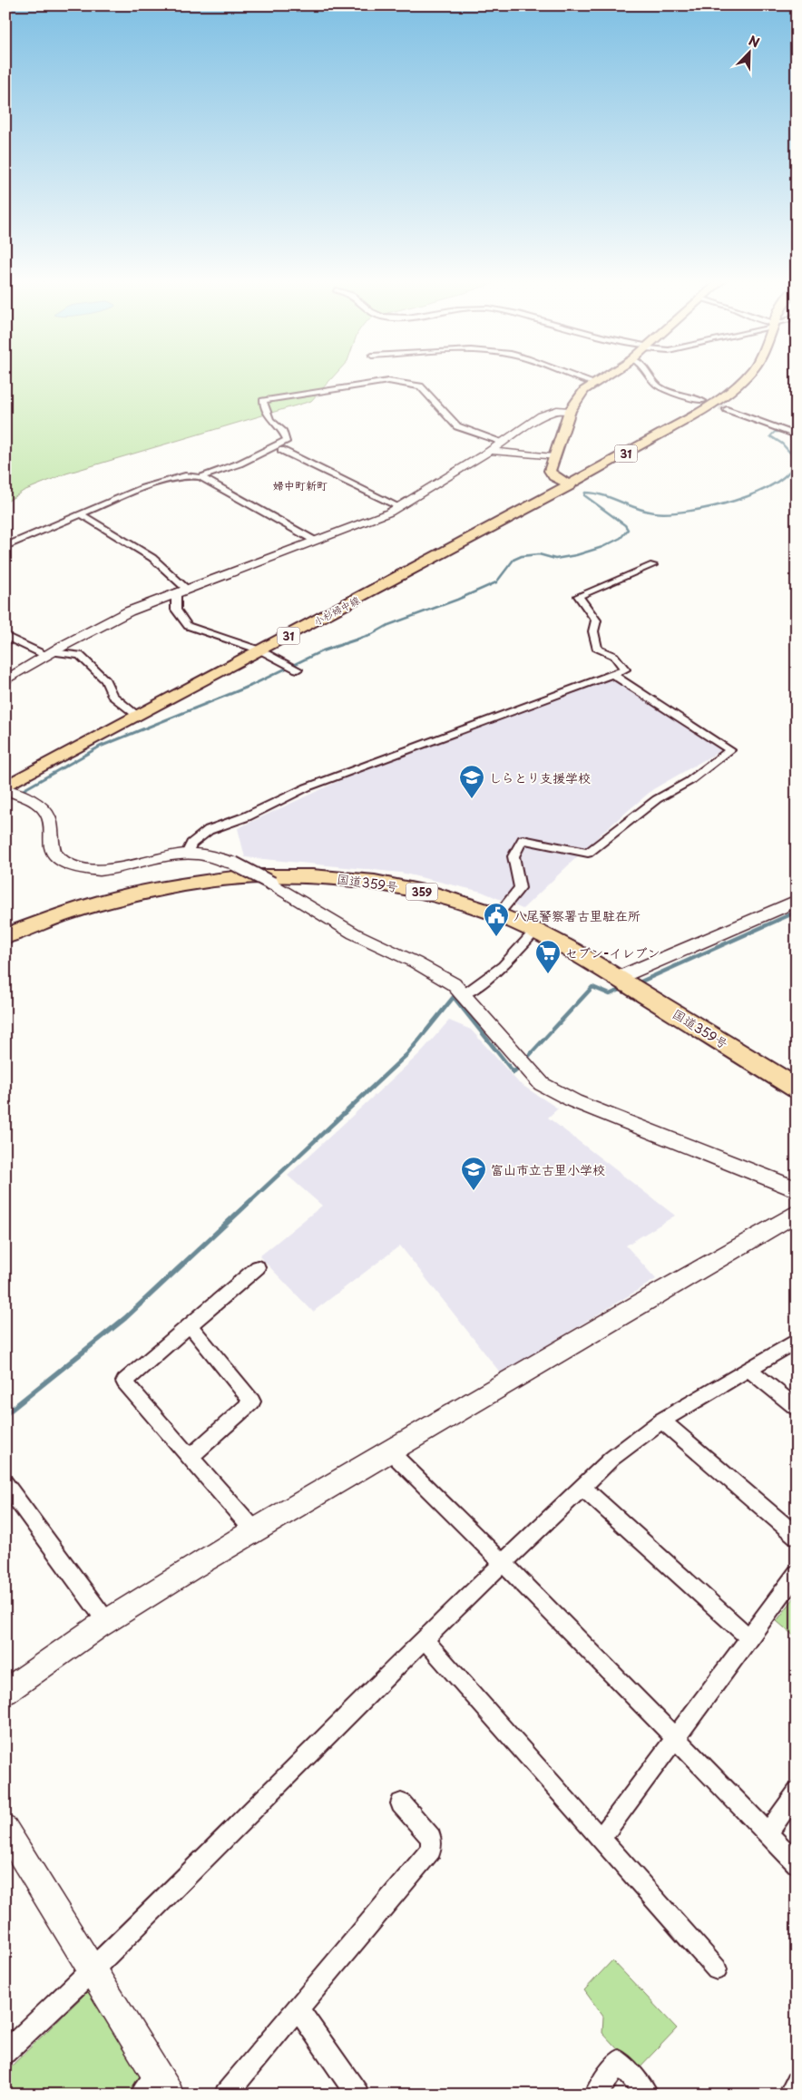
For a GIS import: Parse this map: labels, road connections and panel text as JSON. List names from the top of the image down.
{
  "streets": {
    "highway": ["国道359号", "359"],
    "main road": ["31", "小杉婦中線"]
  },
  "districts": ["婦中町新町"],
  "places": {
    "school or university": ["しらとり支援学校", "富山市立古里小学校"],
    "public building": ["八尾警察署古里駐在所"],
    "supermarket": ["セブン-イレブン"]
  },
  "north": "top right"
}
